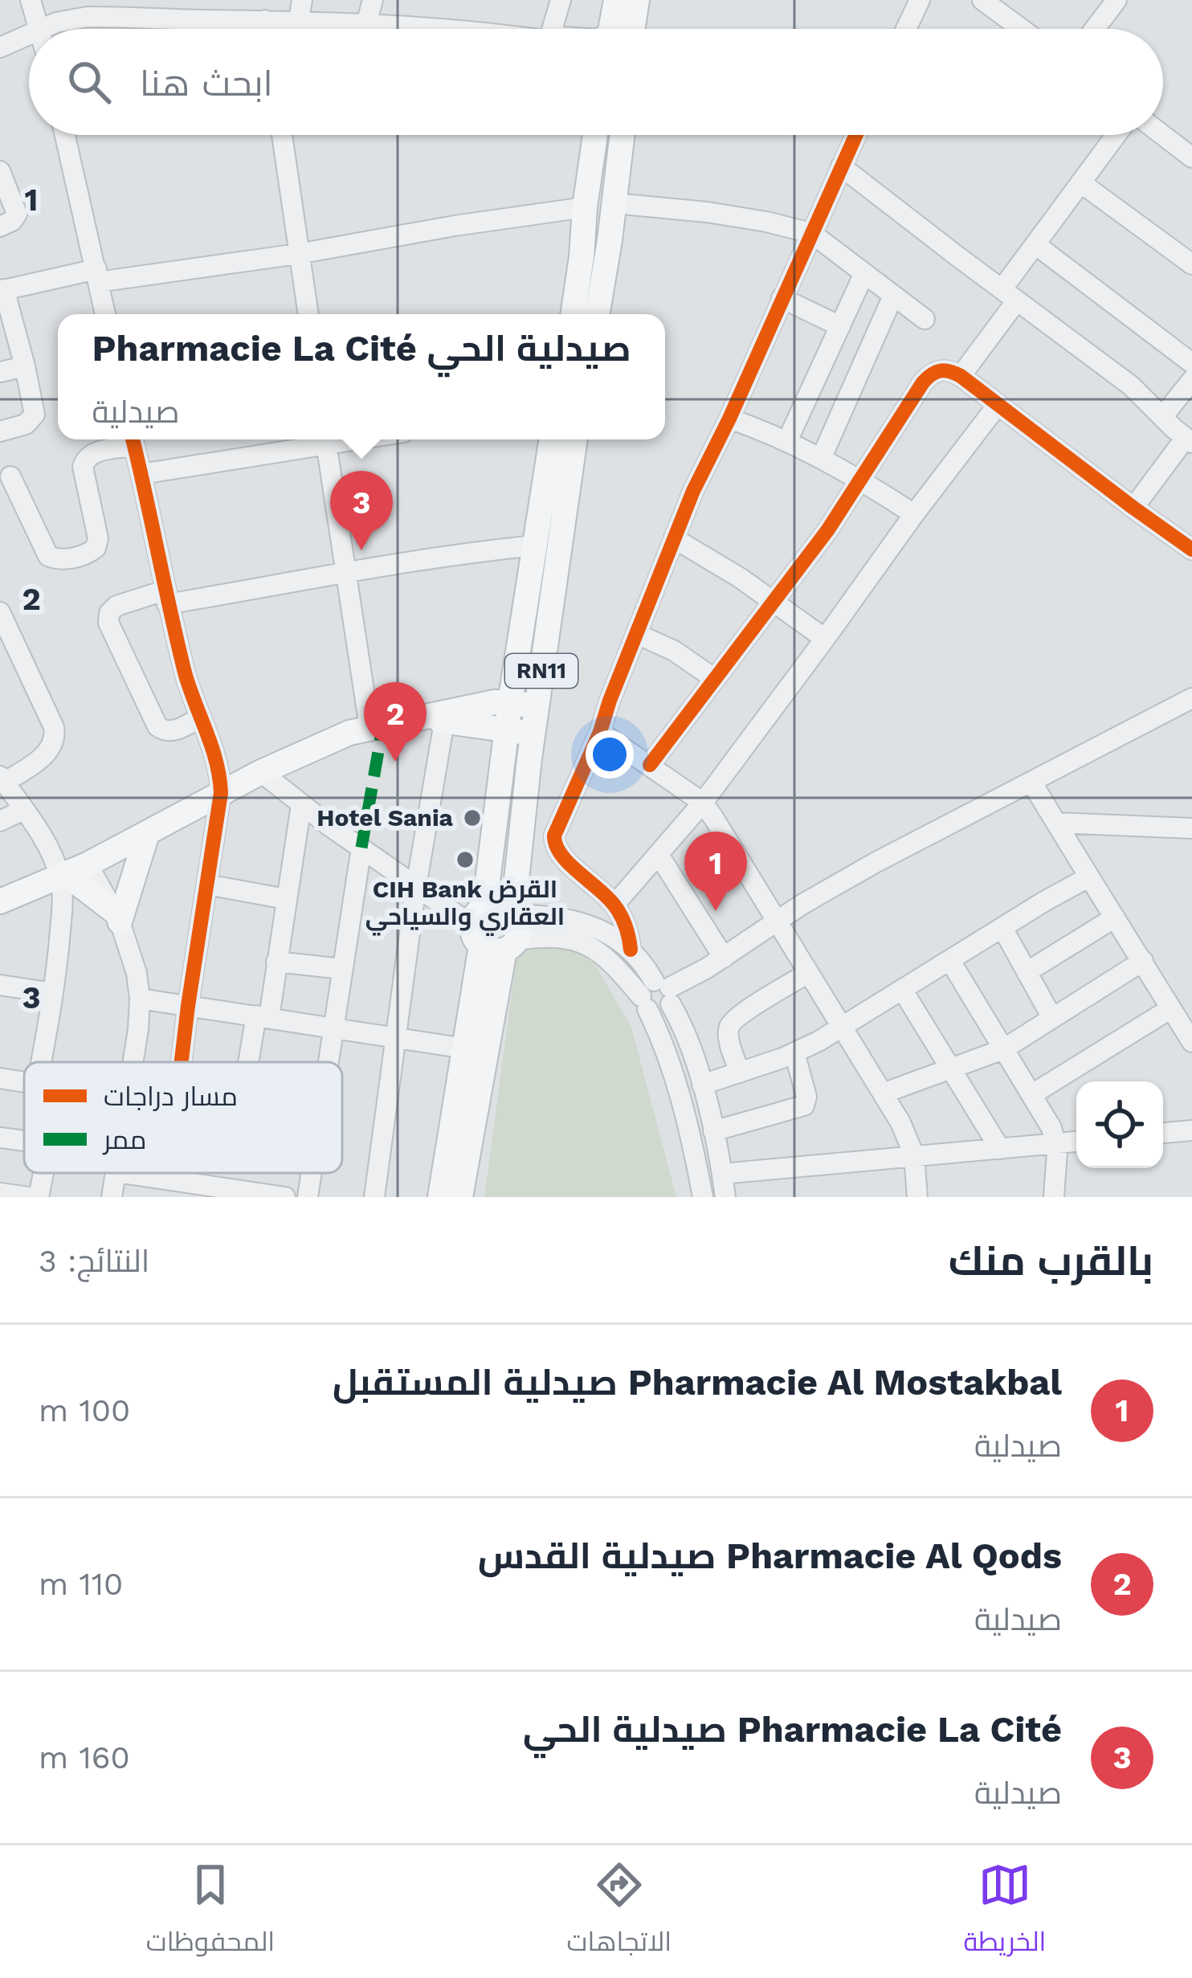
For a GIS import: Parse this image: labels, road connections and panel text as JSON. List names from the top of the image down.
{
  "streets": {
    "main road": ["RN11"]
  },
  "places": ["Hotel Sania", "CIH Bank القرض العقاري والسياحي"],
  "legend": ["مسار دراجات", "ممر"],
  "page": {
    "search": "ابحث هنا",
    "popup": ["Pharmacie La Cité صيدلية الحي", "صيدلية"],
    "pins": ["3", "2", "1"],
    "heading": ["بالقرب منك", "النتائج: 3"],
    "list": [
      {
        "mark": "1",
        "name": "Pharmacie Al Mostakbal صيدلية المستقبل",
        "note": "صيدلية",
        "value": "100 m"
      },
      {
        "mark": "2",
        "name": "Pharmacie Al Qods صيدلية القدس",
        "note": "صيدلية",
        "value": "110 m"
      },
      {
        "mark": "3",
        "name": "Pharmacie La Cité صيدلية الحي",
        "note": "صيدلية",
        "value": "160 m"
      }
    ],
    "nav": ["الخريطة", "الاتجاهات", "المحفوظات"]
  },
  "grid": {
    "rows": ["1", "2", "3"]
  }
}
